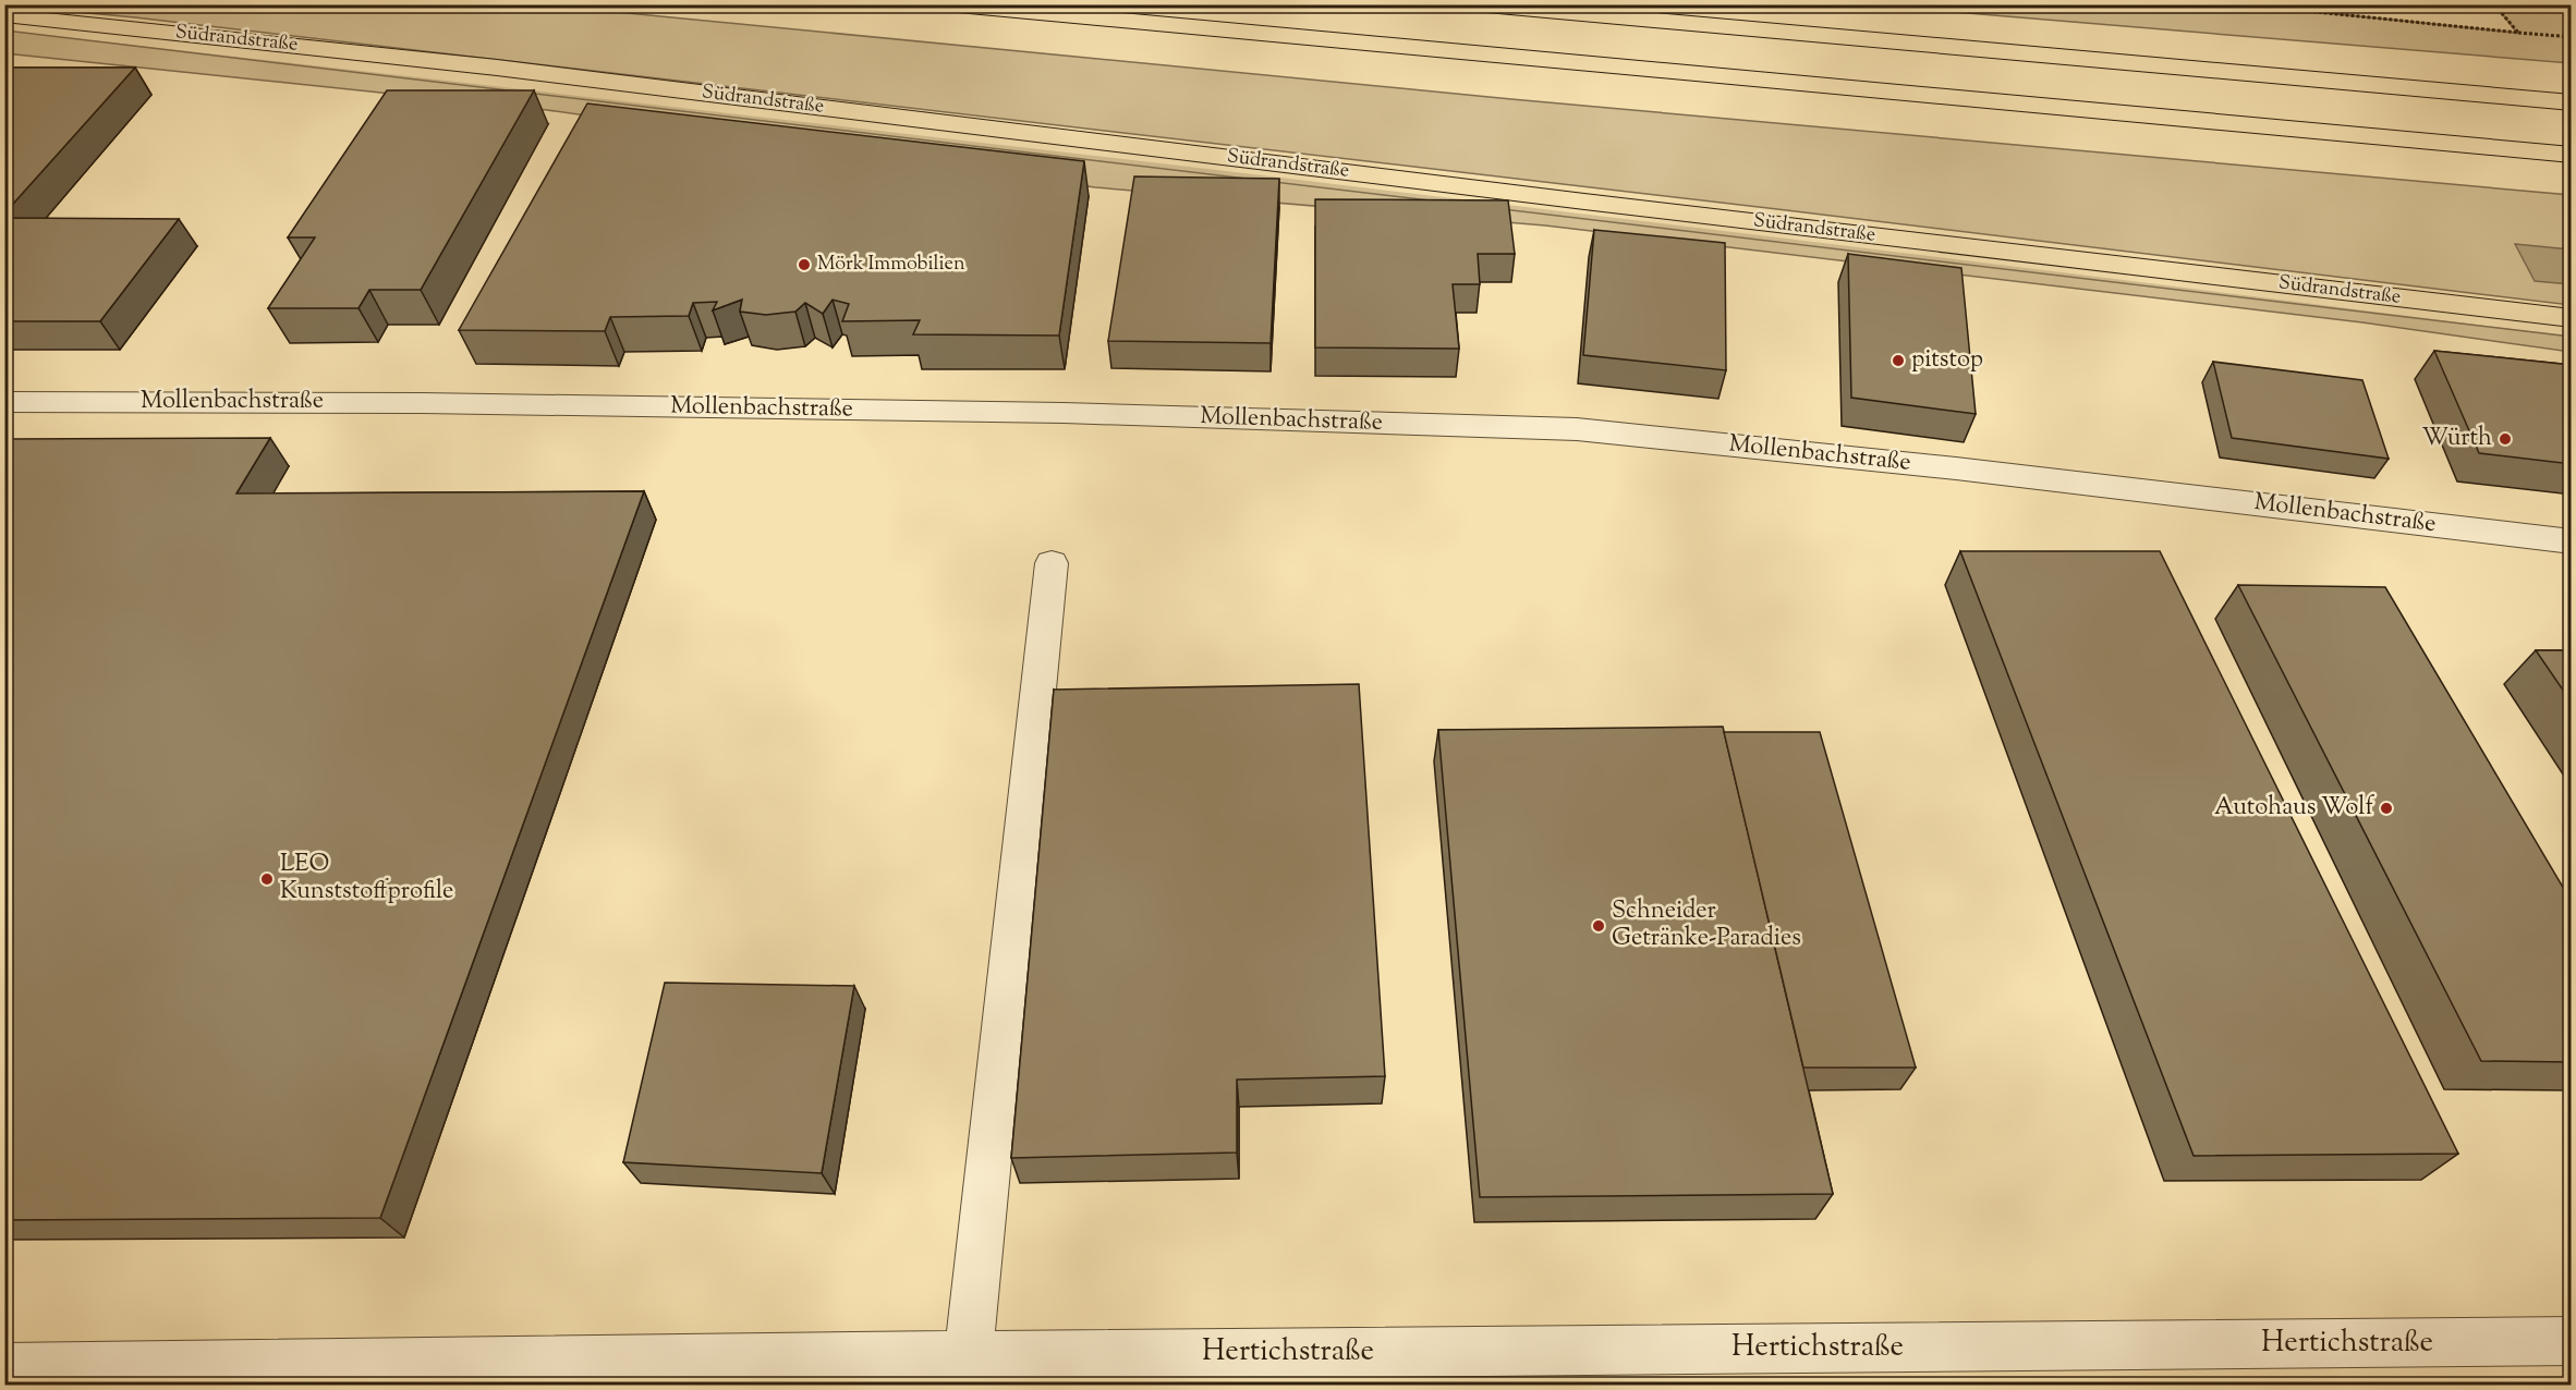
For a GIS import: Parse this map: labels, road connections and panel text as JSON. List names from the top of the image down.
{
  "streets": {
    "main road": ["Südrandstraße"],
    "street": ["Mollenbachstraße", "Hertichstraße"]
  },
  "places": [
    "Mörk Immobilien",
    "pitstop",
    "Würth",
    "Autohaus Wolf",
    "LEO Kunststoffprofile",
    "Schneider Getränke-Paradies"
  ]
}
